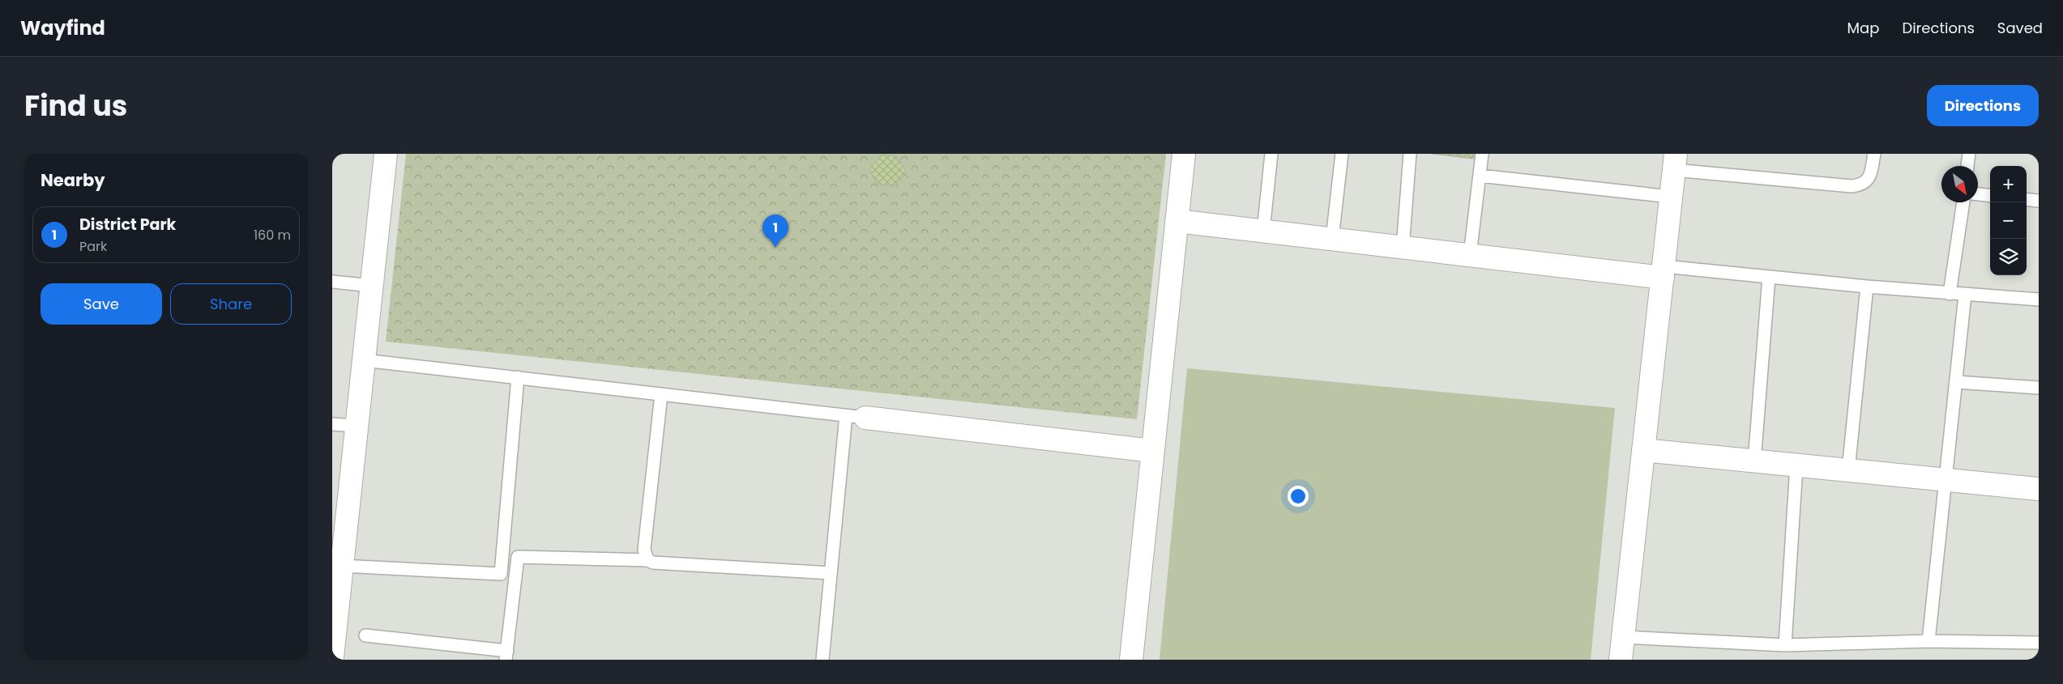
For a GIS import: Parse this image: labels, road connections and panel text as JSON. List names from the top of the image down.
{
  "north": "bottom right",
  "page": {
    "header": "Wayfind",
    "nav": ["Map", "Directions", "Saved"],
    "title": "Find us",
    "buttons": [
      "Directions",
      ["Save", "Share"]
    ],
    "heading": "Nearby",
    "map_buttons": ["+", "−"],
    "list": [
      {
        "mark": "1",
        "name": "District Park",
        "note": "Park",
        "value": "160 m"
      }
    ],
    "pins": "1"
  }
}
